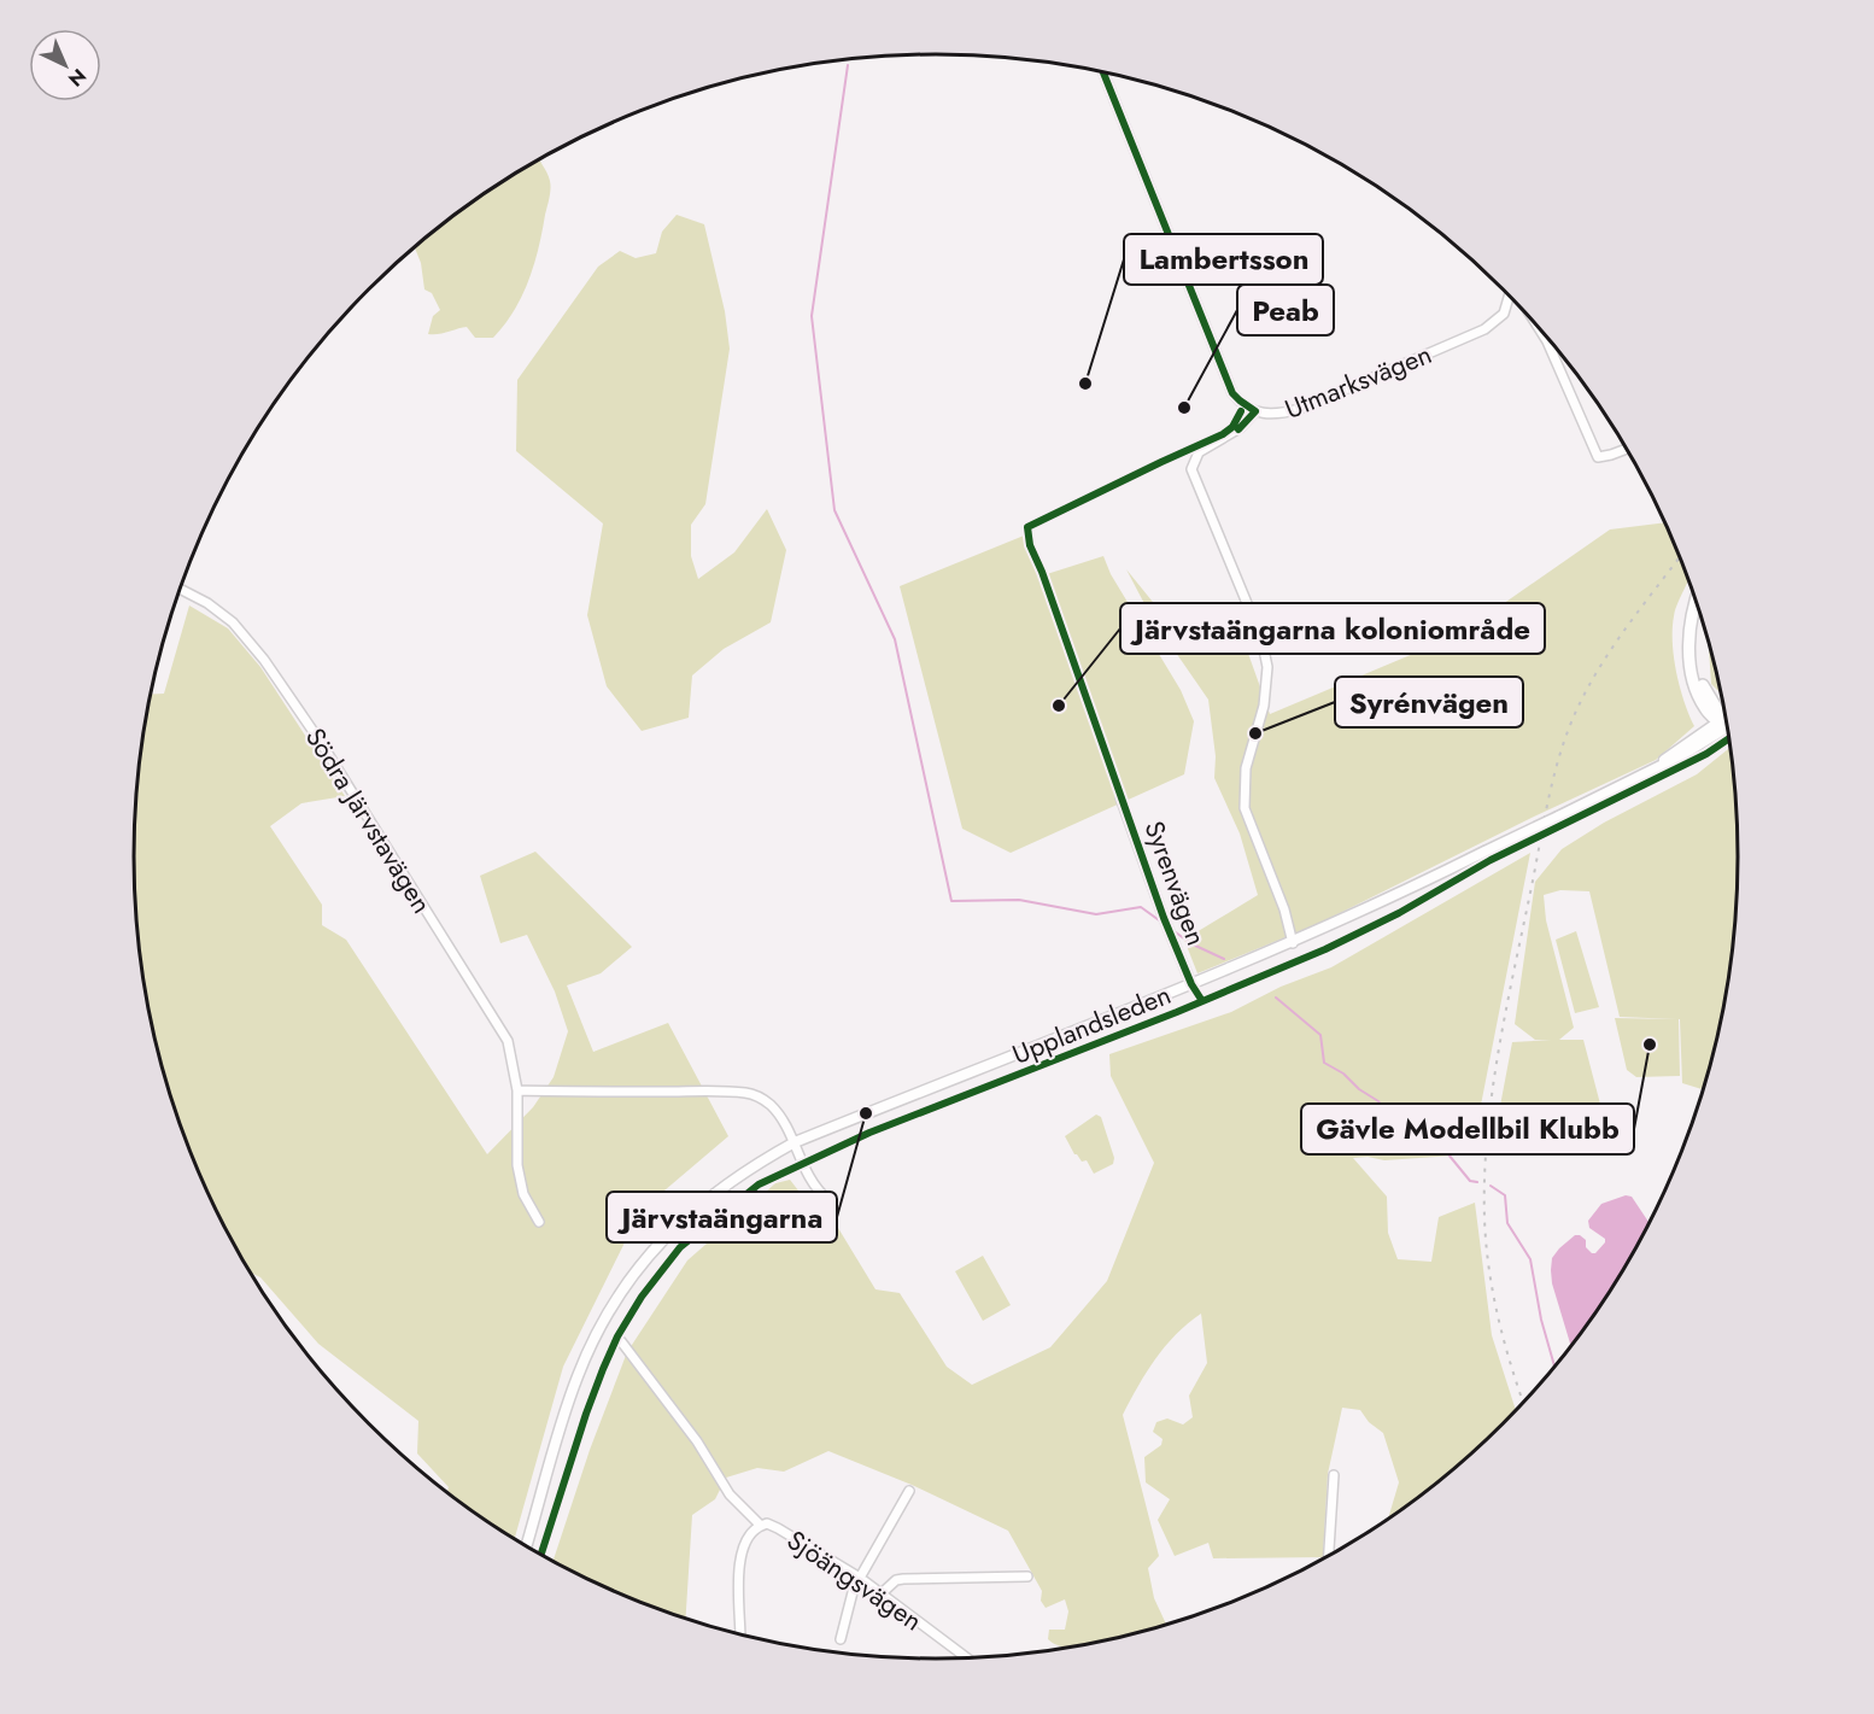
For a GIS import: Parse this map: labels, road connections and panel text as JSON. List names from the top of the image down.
{
  "streets": {
    "street": [
      "Utmarksvägen",
      "Södra Järvstavägen",
      "Syrenvägen",
      "Upplandsleden",
      "Sjöängsvägen"
    ]
  },
  "crossings": [
    ["Syrenvägen", "Upplandsleden"]
  ],
  "places": [
    "Lambertsson",
    "Peab",
    "Järvstaängarna koloniområde",
    "Syrénvägen",
    "Gävle Modellbil Klubb",
    "Järvstaängarna"
  ],
  "north": "bottom right"
}
